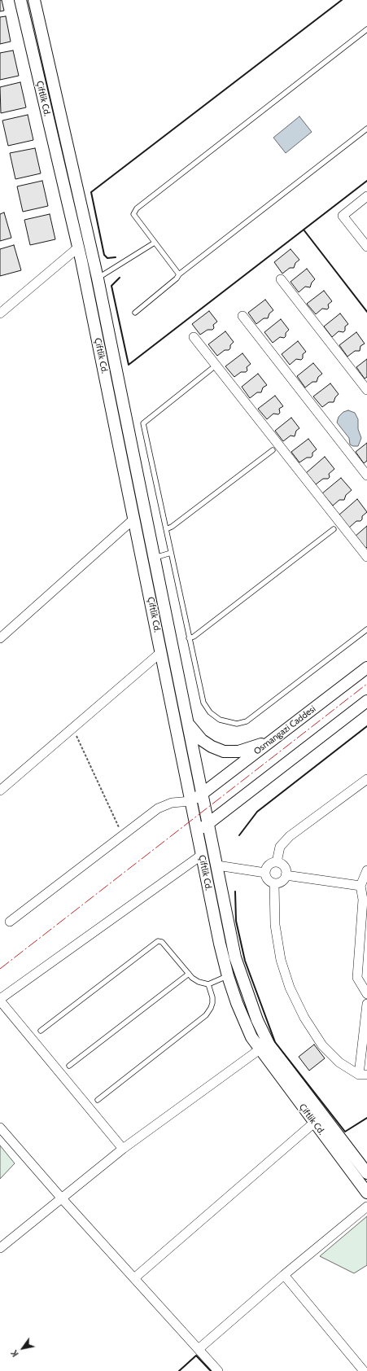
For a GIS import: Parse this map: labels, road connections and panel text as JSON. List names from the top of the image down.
{
  "streets": {
    "street": ["Çiftlik Cd.", "Osmangazi Caddesi"]
  },
  "crossings": [
    ["Çiftlik Cd.", "Osmangazi Caddesi"]
  ],
  "north": "bottom left"
}
